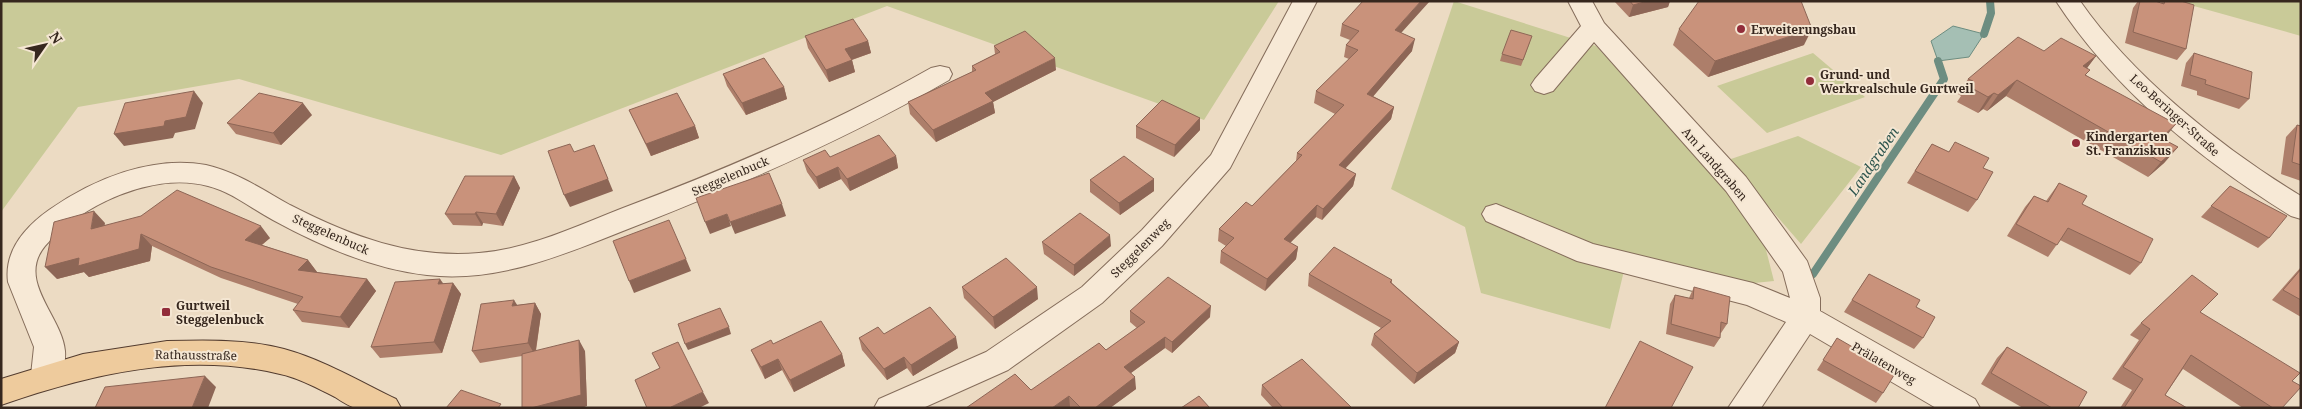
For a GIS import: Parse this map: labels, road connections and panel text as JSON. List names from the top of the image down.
{
  "streets": {
    "main road": ["Rathausstraße"],
    "street": [
      "Leo-Beringer-Straße",
      "Am Landgraben",
      "Steggelenbuck",
      "Steggelenweg",
      "Prälatenweg"
    ]
  },
  "crossings": [
    ["Am Landgraben", "Prälatenweg"],
    ["Steggelenbuck", "Rathausstraße"]
  ],
  "water": ["Landgraben"],
  "places": {
    "other": ["Erweiterungsbau", "Grund- und Werkrealschule Gurtweil", "Kindergarten St. Franziskus"],
    "transit": ["Gurtweil Steggelenbuck"]
  },
  "north": "top right"
}
